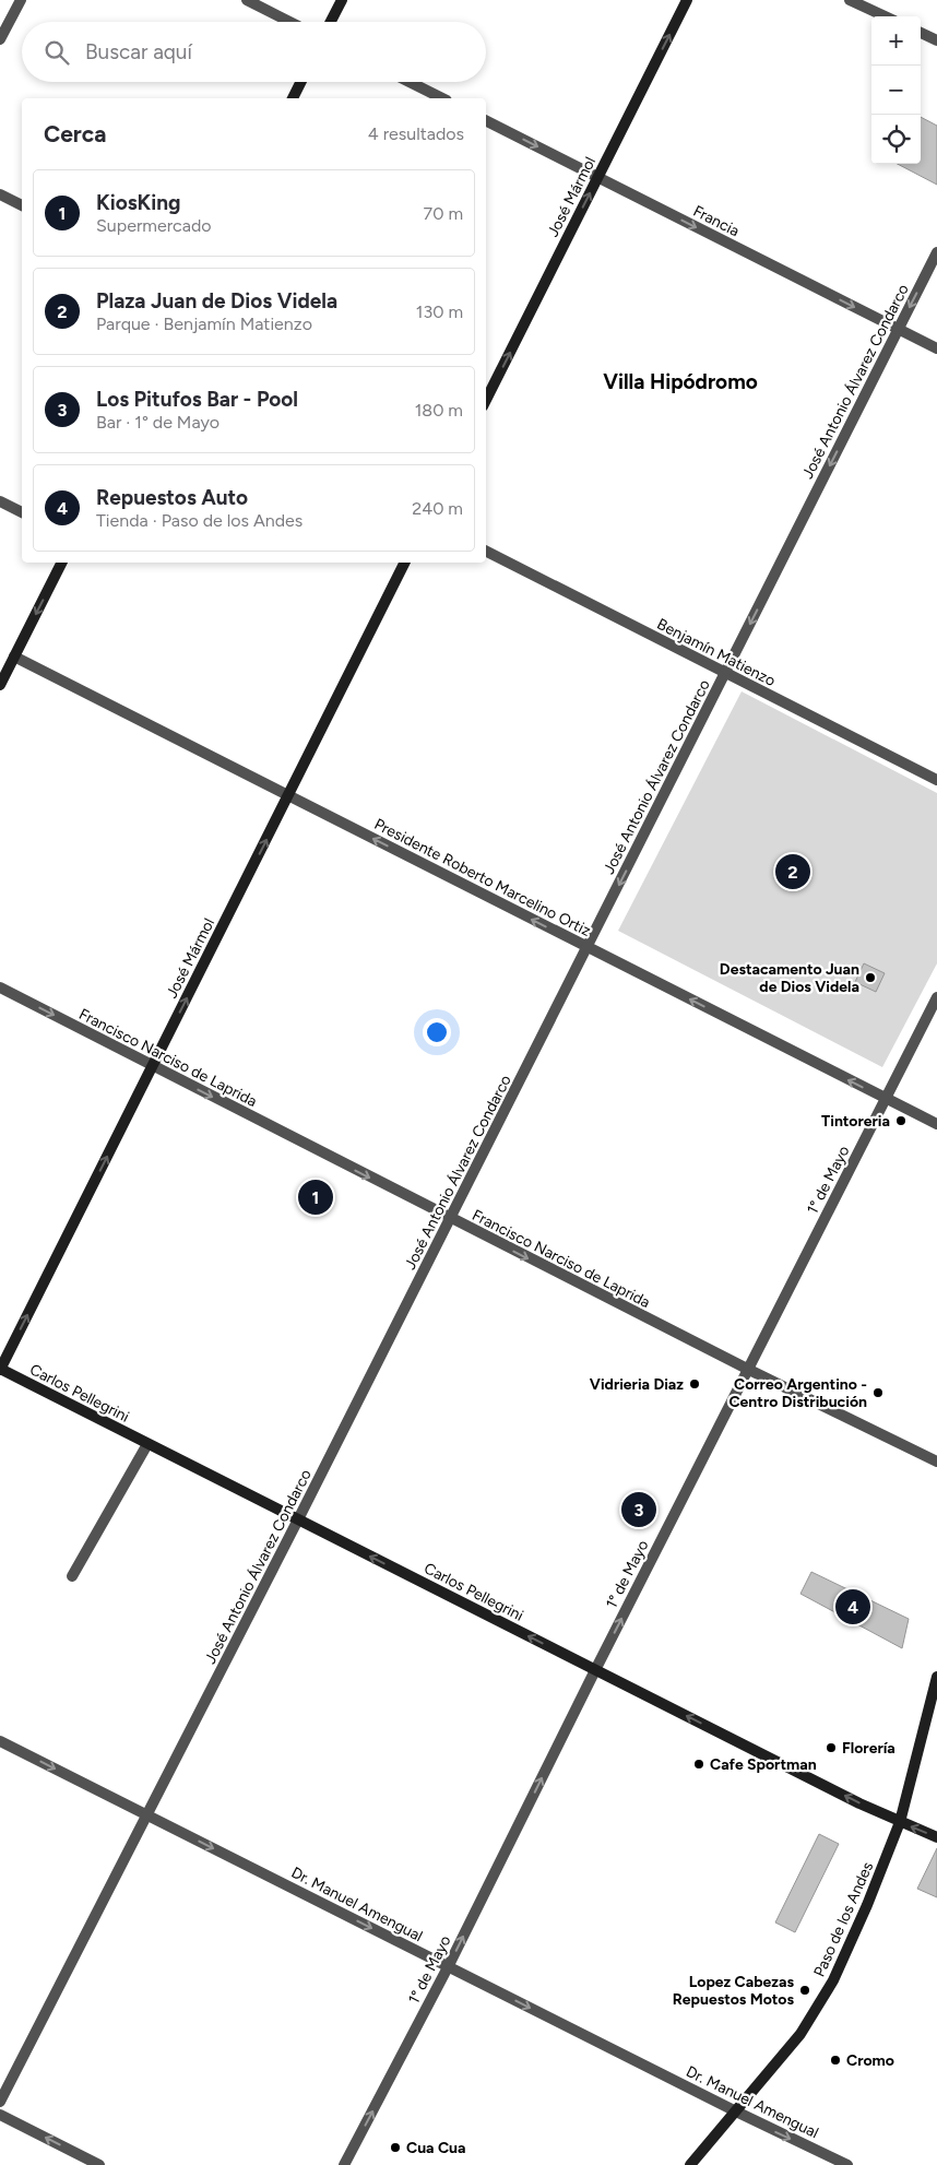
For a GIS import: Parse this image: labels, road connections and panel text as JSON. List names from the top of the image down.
{
  "streets": {
    "street": [
      "José Mármol",
      "Francia",
      "José Antonio Álvarez Condarco",
      "Benjamín Matienzo",
      "Presidente Roberto Marcelino Ortiz",
      "Francisco Narciso de Laprida",
      "1° de Mayo",
      "Carlos Pellegrini",
      "Dr. Manuel Amengual",
      "Paso de los Andes"
    ]
  },
  "crossings": [
    ["José Mármol", "Francia"],
    ["José Mármol", "Presidente Roberto Marcelino Ortiz"],
    ["José Mármol", "Francisco Narciso de Laprida"],
    ["José Mármol", "Carlos Pellegrini"],
    ["Francia", "José Antonio Álvarez Condarco"],
    ["José Antonio Álvarez Condarco", "Benjamín Matienzo"],
    ["José Antonio Álvarez Condarco", "Presidente Roberto Marcelino Ortiz"],
    ["José Antonio Álvarez Condarco", "Francisco Narciso de Laprida"],
    ["José Antonio Álvarez Condarco", "Carlos Pellegrini"],
    ["José Antonio Álvarez Condarco", "Dr. Manuel Amengual"],
    ["Presidente Roberto Marcelino Ortiz", "1° de Mayo"],
    ["Francisco Narciso de Laprida", "1° de Mayo"],
    ["1° de Mayo", "Carlos Pellegrini"],
    ["1° de Mayo", "Dr. Manuel Amengual"],
    ["Carlos Pellegrini", "Paso de los Andes"],
    ["Dr. Manuel Amengual", "Paso de los Andes"]
  ],
  "one_way": [
    "José Mármol",
    "Francia",
    "José Antonio Álvarez Condarco",
    "Presidente Roberto Marcelino Ortiz",
    "Francisco Narciso de Laprida",
    "1° de Mayo",
    "Carlos Pellegrini",
    "Dr. Manuel Amengual"
  ],
  "districts": ["Villa Hipódromo"],
  "places": [
    "Destacamento Juan de Dios Videla",
    "Tintoreria",
    "Vidrieria Diaz",
    "Correo Argentino - Centro Distribución",
    "Florería",
    "Cafe Sportman",
    "Lopez Cabezas Repuestos Motos",
    "Cromo",
    "Cua Cua"
  ],
  "page": {
    "map_buttons": ["+", "−"],
    "search": "Buscar aquí",
    "heading": ["Cerca", "4 resultados"],
    "list": [
      {
        "mark": "1",
        "name": "KiosKing",
        "note": "Supermercado",
        "value": "70 m"
      },
      {
        "mark": "2",
        "name": "Plaza Juan de Dios Videla",
        "note": "Parque · Benjamín Matienzo",
        "value": "130 m"
      },
      {
        "mark": "3",
        "name": "Los Pitufos Bar - Pool",
        "note": "Bar · 1° de Mayo",
        "value": "180 m"
      },
      {
        "mark": "4",
        "name": "Repuestos Auto",
        "note": "Tienda · Paso de los Andes",
        "value": "240 m"
      }
    ],
    "pins": [
      "2",
      "1",
      "3",
      "4"
    ]
  }
}
